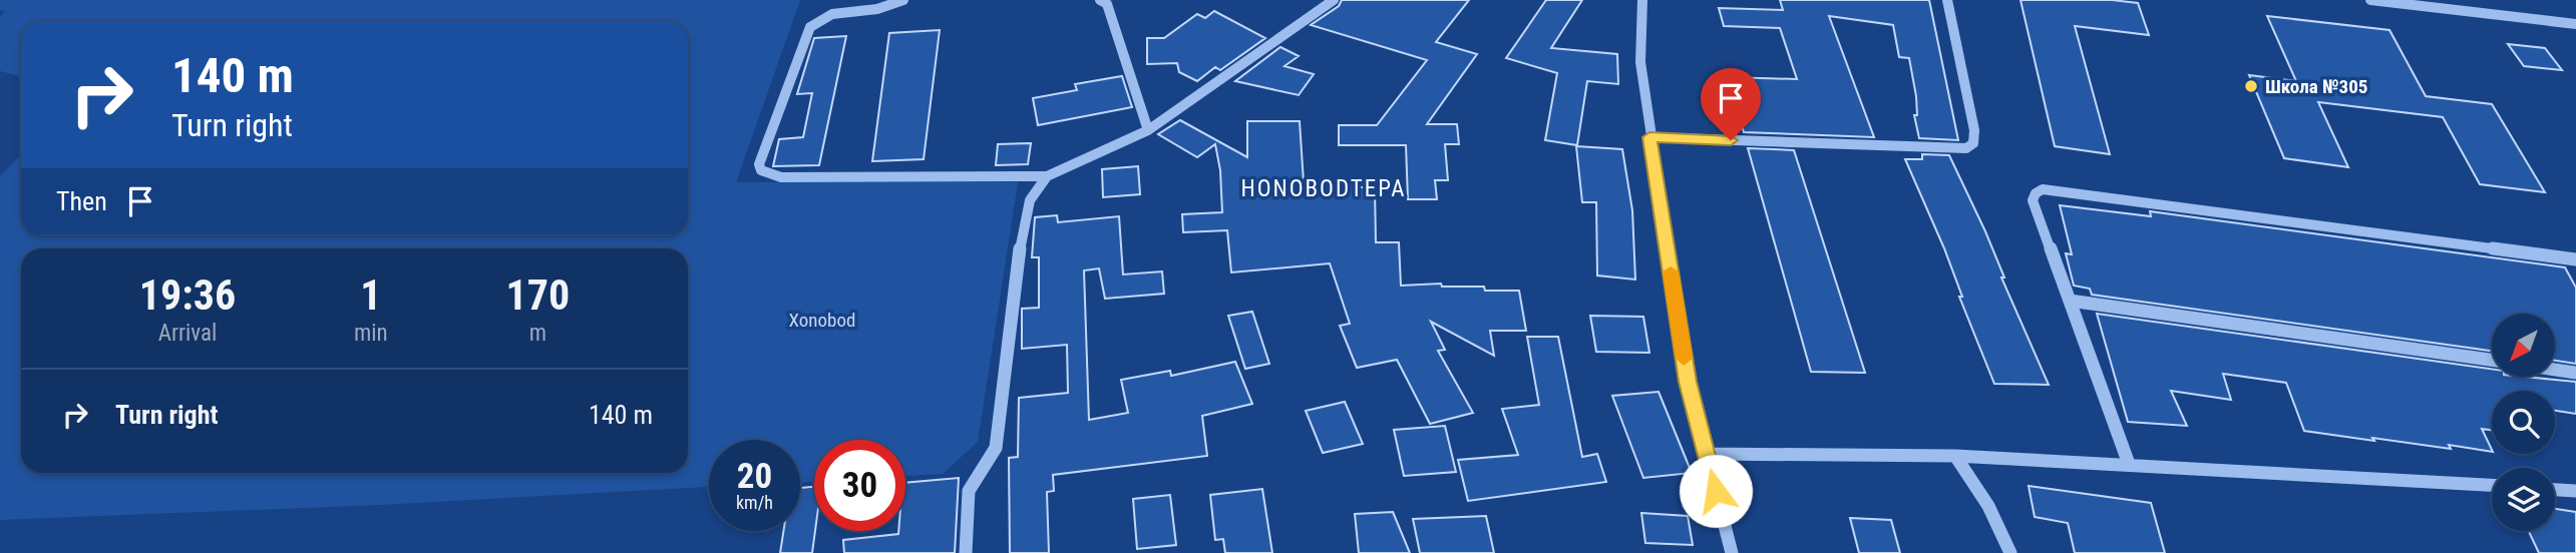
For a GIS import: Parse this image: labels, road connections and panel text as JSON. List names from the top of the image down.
{
  "districts": ["HONOBODTEPA"],
  "parks": ["Xonobod"],
  "places": ["Школа №305"],
  "north": "bottom left",
  "page": {
    "turn": ["140 m", "Turn right"],
    "then": "Then",
    "eta": [
      "19:36",
      "Arrival",
      "1",
      "min",
      "170",
      "m"
    ],
    "list": [
      {
        "name": "Turn right",
        "value": "140 m"
      }
    ],
    "speed": "20 km/h",
    "limit": "30"
  }
}
